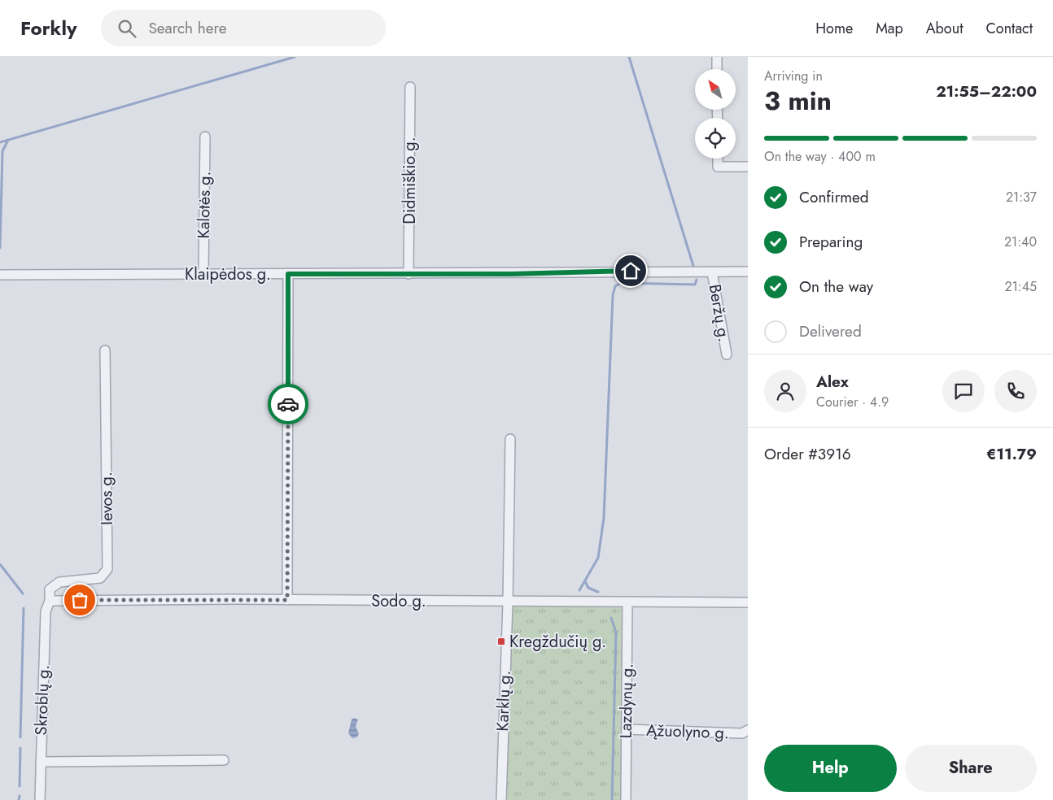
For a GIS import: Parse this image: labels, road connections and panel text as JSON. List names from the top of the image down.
{
  "streets": {
    "street": [
      "Didmiškio g.",
      "Kalotės g.",
      "Klaipėdos g.",
      "Beržų g.",
      "Ievos g.",
      "Sodo g.",
      "Skroblų g.",
      "Karklų g.",
      "Lazdynų g.",
      "Ąžuolyno g."
    ]
  },
  "crossings": [
    ["Didmiškio g.", "Klaipėdos g."],
    ["Kalotės g.", "Klaipėdos g."],
    ["Klaipėdos g.", "Beržų g."],
    ["Ievos g.", "Sodo g."],
    ["Ievos g.", "Skroblų g."],
    ["Sodo g.", "Skroblų g."],
    ["Sodo g.", "Karklų g."],
    ["Sodo g.", "Lazdynų g."],
    ["Lazdynų g.", "Ąžuolyno g."]
  ],
  "places": {
    "transit": ["Kregždučių g."]
  },
  "north": "top left",
  "page": {
    "header": "Forkly",
    "search": "Search here",
    "nav": [
      "Home",
      "Map",
      "About",
      "Contact"
    ],
    "heading": ["3 min", "Arriving in", "21:55–22:00"],
    "panel": [
      "Alex",
      "Courier · 4.9",
      "Order #3916",
      "€11.79"
    ],
    "bar": "On the way · 400 m",
    "list": [
      ["Confirmed", "21:37"],
      ["Preparing", "21:40"],
      ["On the way", "21:45"],
      "Delivered"
    ],
    "buttons": ["Help", "Share"]
  }
}
